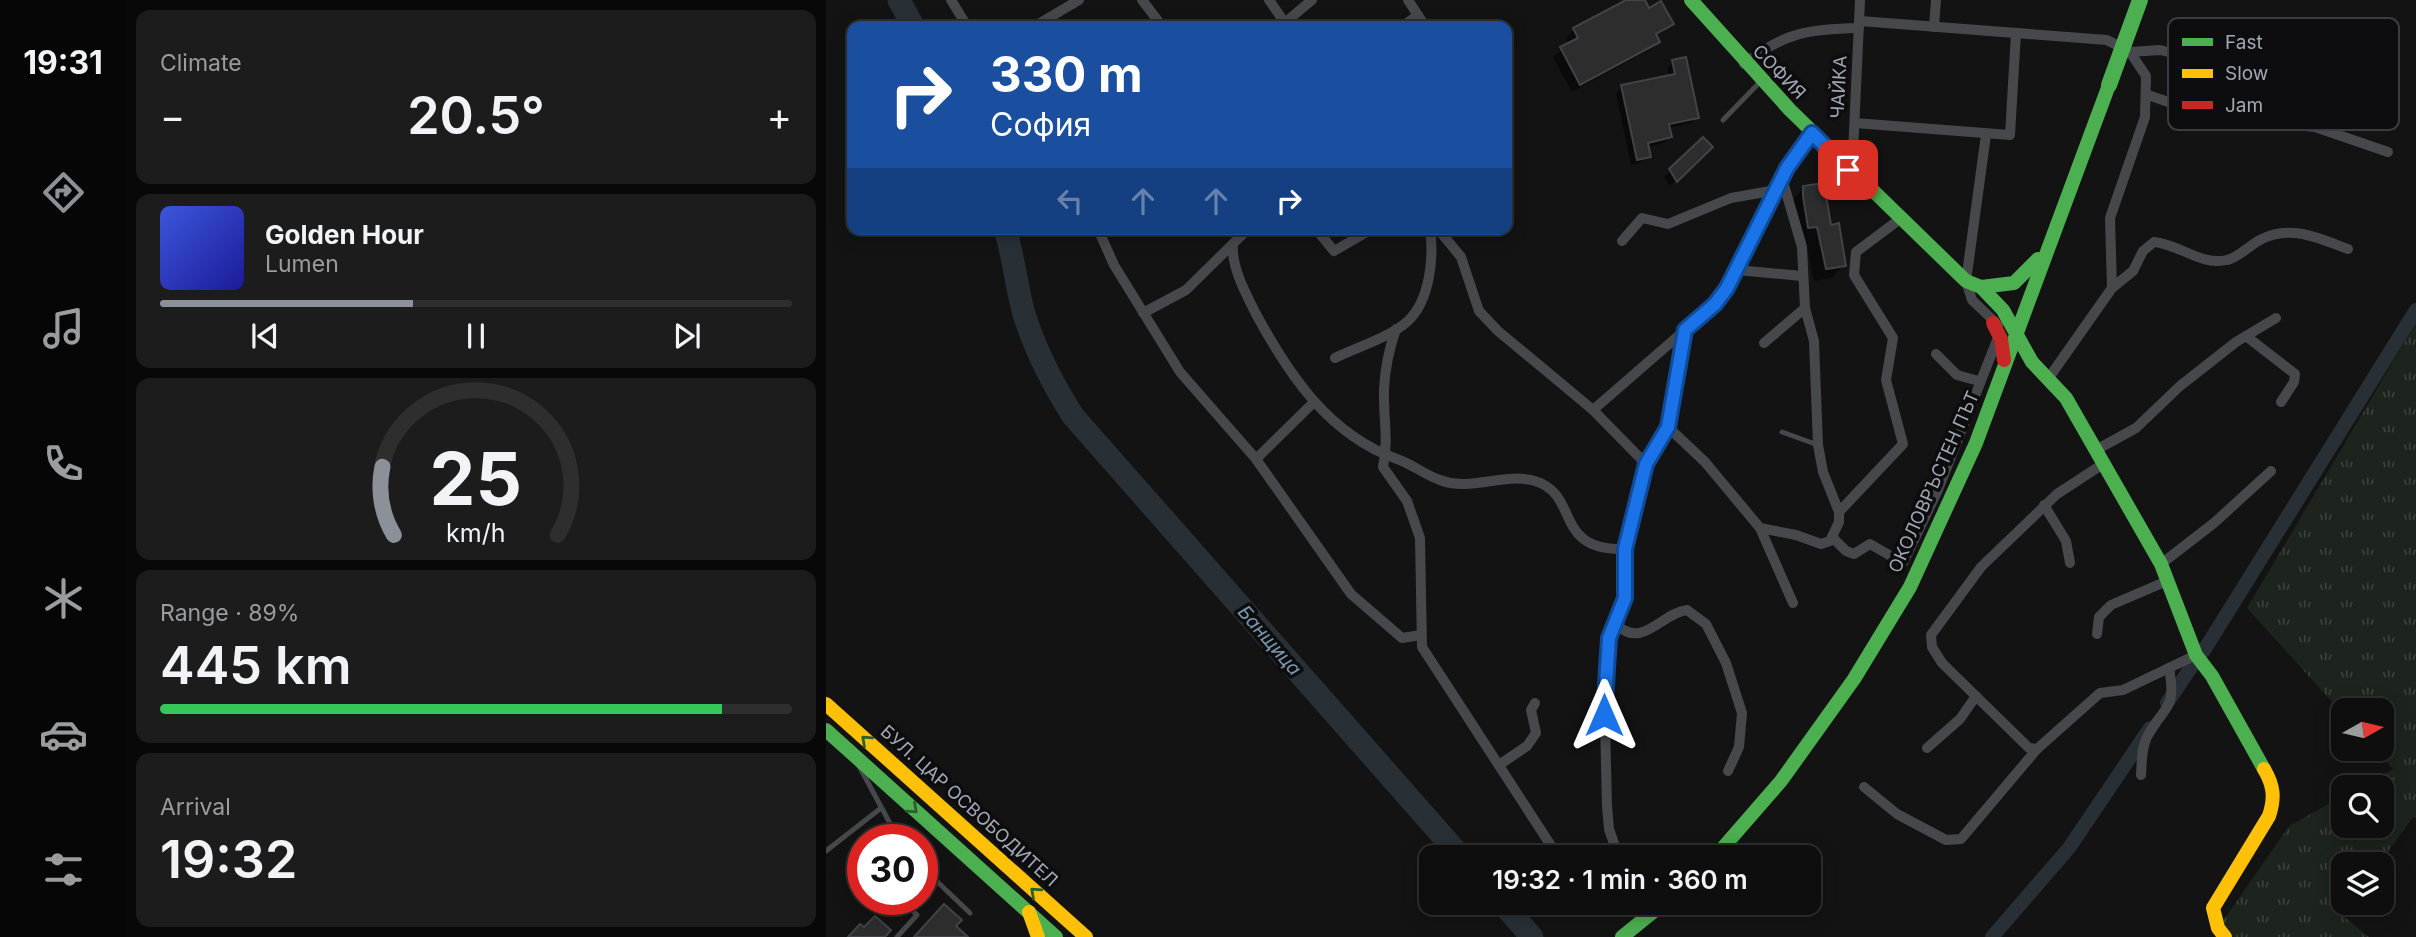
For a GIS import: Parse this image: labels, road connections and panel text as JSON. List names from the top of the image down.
{
  "streets": {
    "main road": ["СОФИЯ", "ОКОЛОВРЪСТЕН ПЪТ", "БУЛ. ЦАР ОСВОБОДИТЕЛ"],
    "street": ["ЧАЙКА"]
  },
  "crossings": [
    ["СОФИЯ", "ЧАЙКА"],
    ["СОФИЯ", "ОКОЛОВРЪСТЕН ПЪТ"]
  ],
  "water": ["Банщица"],
  "legend": ["Fast", "Slow", "Jam"],
  "north": "right",
  "page": {
    "tabs": "19:31",
    "tile": [
      "Climate",
      ["Range · 89%", "445 km"],
      ["Arrival", "19:32"]
    ],
    "turn": ["330 m", "София"],
    "heat": ["−", "20.5°", "+"],
    "song": ["Golden Hour", "Lumen"],
    "limit": "30",
    "trip": "19:32 · 1 min · 360 m",
    "gauge": ["25", "km/h"]
  }
}
